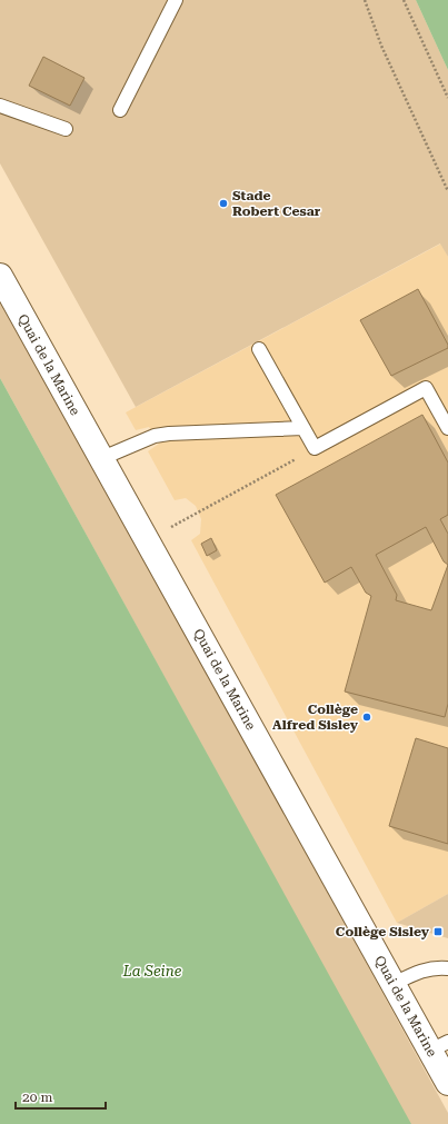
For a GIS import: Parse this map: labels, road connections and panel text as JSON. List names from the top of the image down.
{
  "streets": {
    "street": ["Quai de la Marine"]
  },
  "water": ["La Seine"],
  "places": {
    "other": ["Stade Robert Cesar", "Collège Alfred Sisley"],
    "transit": ["Collège Sisley"]
  },
  "scale_bar": "20 m"
}
